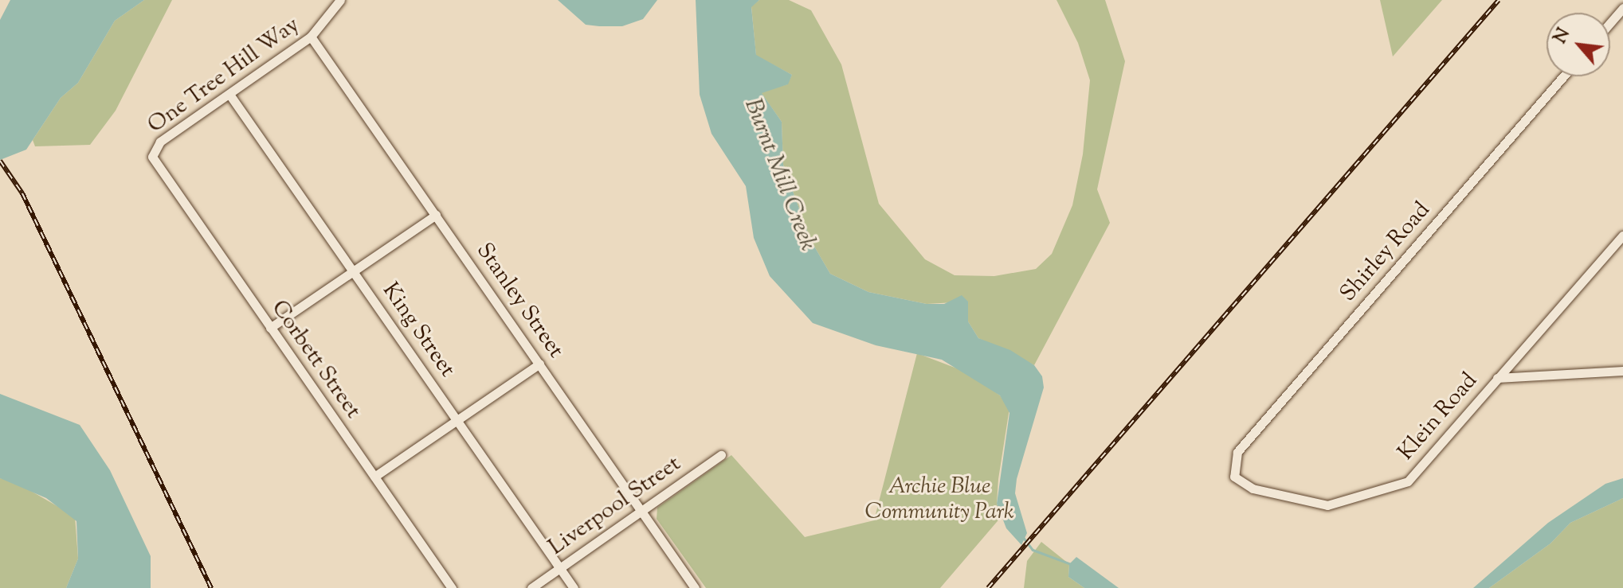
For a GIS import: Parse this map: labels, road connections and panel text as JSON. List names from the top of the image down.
{
  "streets": {
    "street": [
      "One Tree Hill Way",
      "Shirley Road",
      "Stanley Street",
      "King Street",
      "Corbett Street",
      "Klein Road",
      "Liverpool Street"
    ]
  },
  "crossings": [
    ["One Tree Hill Way", "Stanley Street"],
    ["One Tree Hill Way", "King Street"],
    ["One Tree Hill Way", "Corbett Street"],
    ["Shirley Road", "Klein Road"],
    ["Stanley Street", "Liverpool Street"],
    ["King Street", "Liverpool Street"]
  ],
  "water": ["Burnt Mill Creek"],
  "parks": ["Archie Blue Community Park"],
  "north": "top left"
}
